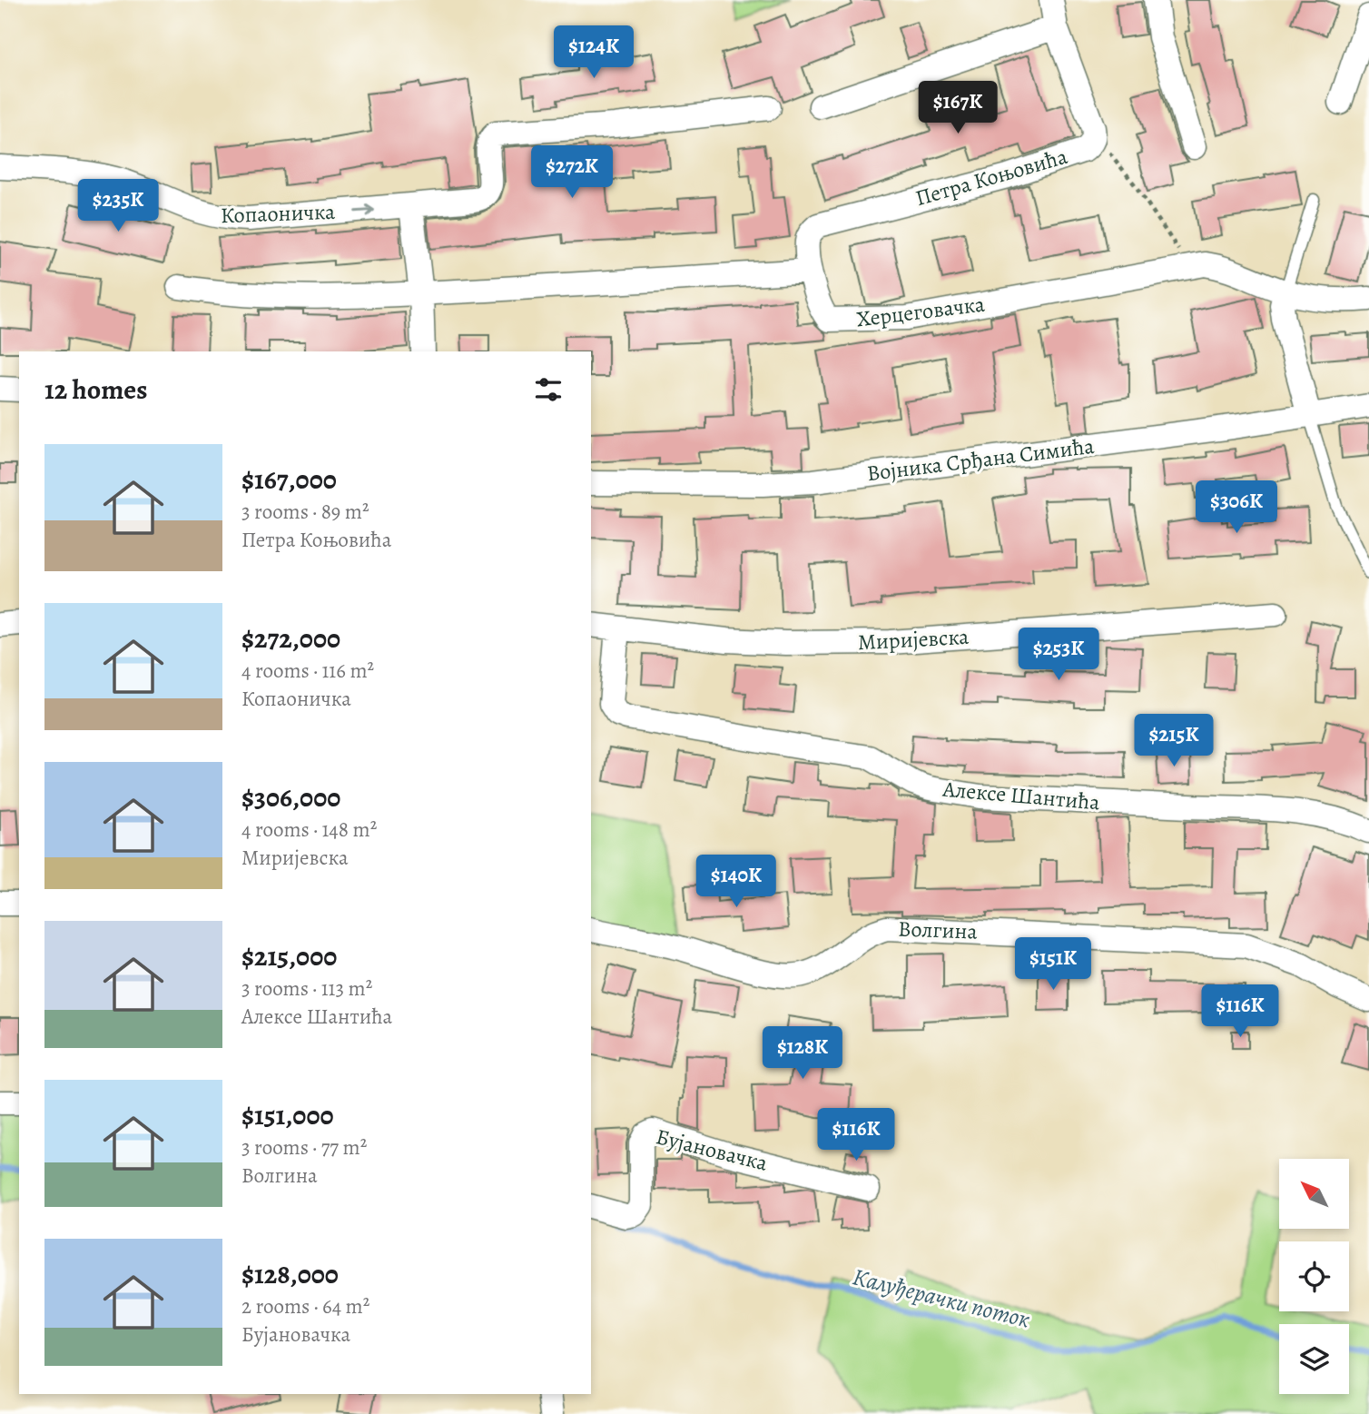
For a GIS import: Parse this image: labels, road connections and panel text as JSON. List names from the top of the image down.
{
  "streets": {
    "street": [
      "Петра Коњовића",
      "Копаоничка",
      "Херцеговачка",
      "Војника Срђана Симића",
      "Миријевска",
      "Алексе Шантића",
      "Волгина",
      "Бујановачка"
    ]
  },
  "crossings": [
    ["Петра Коњовића", "Херцеговачка"],
    ["Миријевска", "Алексе Шантића"]
  ],
  "water": ["Калуђерачки поток"],
  "north": "top left",
  "page": {
    "price": [
      "$124K",
      "$167K",
      "$272K",
      "$235K",
      "$306K",
      "$253K",
      "$215K",
      "$140K",
      "$151K",
      "$116K",
      "$128K",
      "$116K"
    ],
    "heading": "12 homes",
    "list": [
      {
        "name": "$167,000",
        "note": "3 rooms · 89 m² · Петра Коњовића"
      },
      {
        "name": "$272,000",
        "note": "4 rooms · 116 m² · Копаоничка"
      },
      {
        "name": "$306,000",
        "note": "4 rooms · 148 m² · Миријевска"
      },
      {
        "name": "$215,000",
        "note": "3 rooms · 113 m² · Алексе Шантића"
      },
      {
        "name": "$151,000",
        "note": "3 rooms · 77 m² · Волгина"
      },
      {
        "name": "$128,000",
        "note": "2 rooms · 64 m² · Бујановачка"
      }
    ]
  }
}
